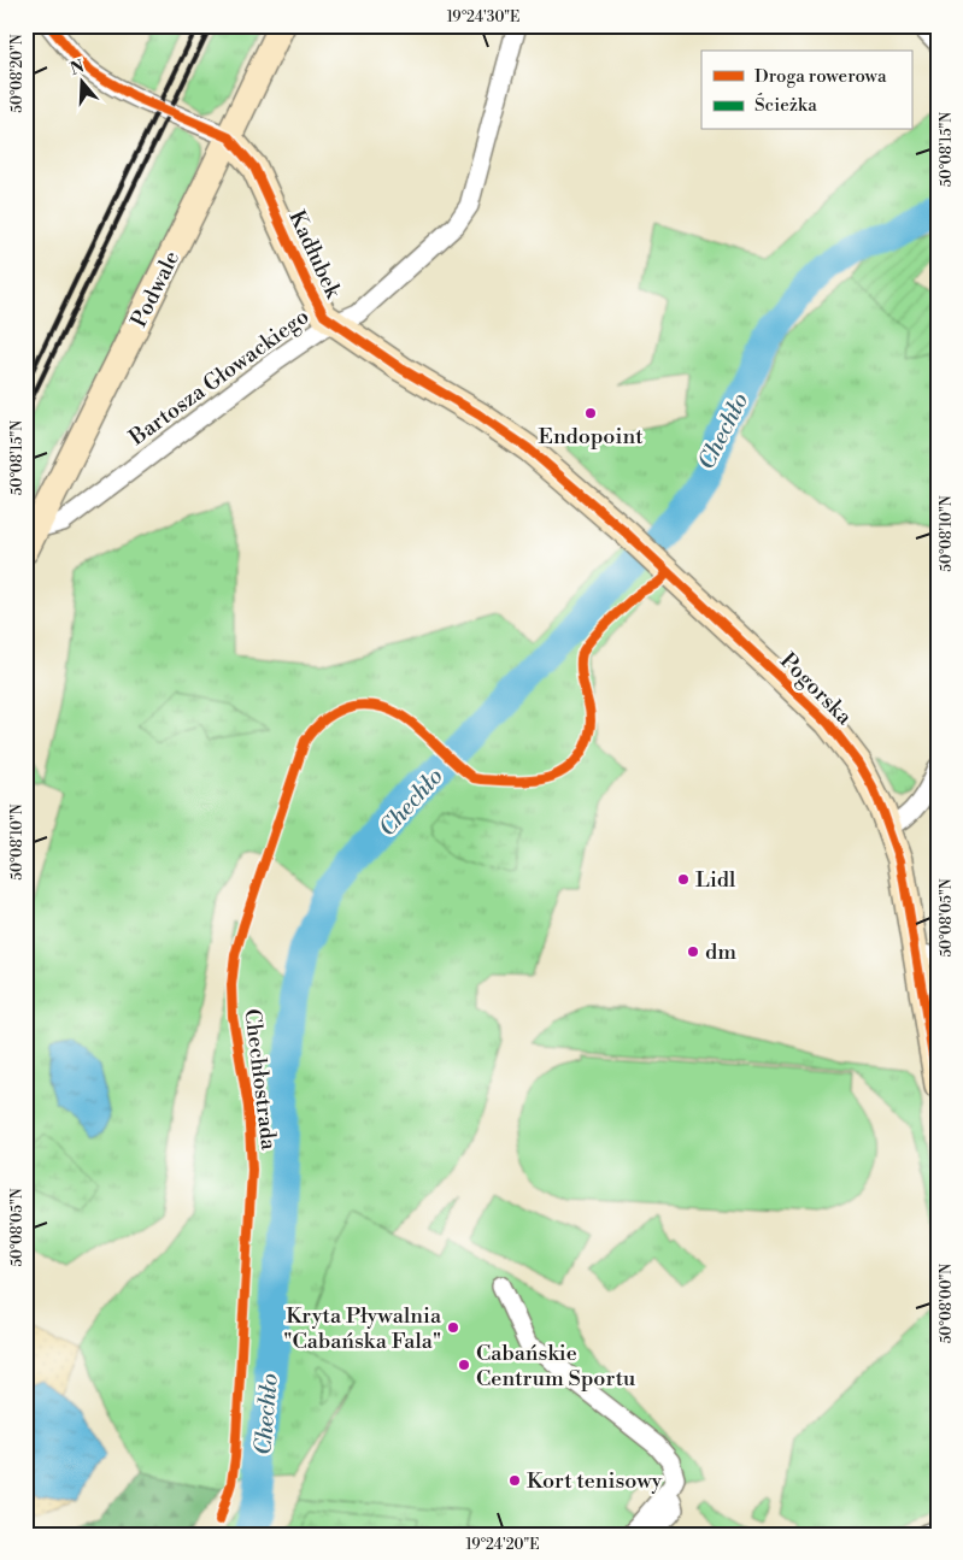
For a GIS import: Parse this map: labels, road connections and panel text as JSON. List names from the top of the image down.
{
  "streets": {
    "street": [
      "Kadłubek",
      "Podwale",
      "Bartosza Głowackiego",
      "Pogorska"
    ],
    "cycle path": ["Chechłostrada"]
  },
  "crossings": [
    ["Kadłubek", "Podwale"],
    ["Kadłubek", "Bartosza Głowackiego"],
    ["Kadłubek", "Pogorska"],
    ["Podwale", "Bartosza Głowackiego"]
  ],
  "water": ["Chechło"],
  "places": [
    "Endopoint",
    "Lidl",
    "dm",
    "Kryta Pływalnia \"Cabańska Fala\"",
    "Cabańskie Centrum Sportu",
    "Kort tenisowy"
  ],
  "legend": ["Droga rowerowa", "Ścieżka"],
  "north": "top",
  "coordinates": [
    "19°24'30\"E",
    "50°08'20\"N",
    "50°08'15\"N",
    "50°08'10\"N",
    "50°08'05\"N",
    "50°08'00\"N",
    "19°24'20\"E"
  ]
}
